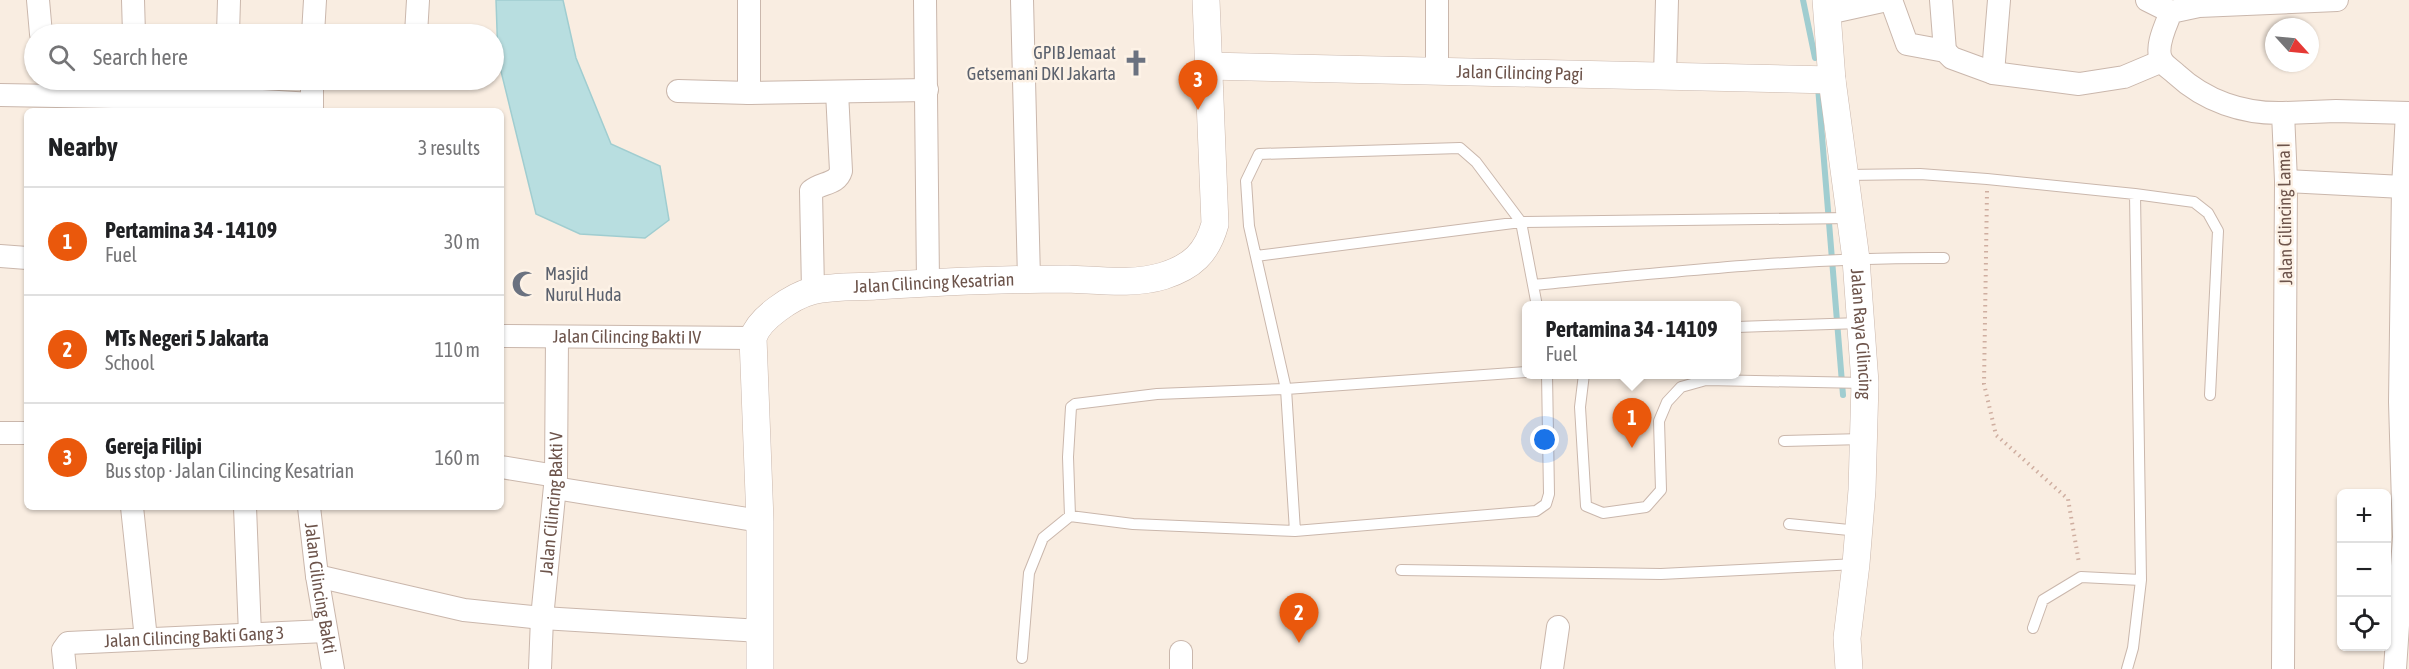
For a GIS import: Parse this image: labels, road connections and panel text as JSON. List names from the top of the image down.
{
  "streets": {
    "street": [
      "Jalan Cilincing Pagi",
      "Jalan Cilincing Lama I",
      "Jalan Cilincing Kesatrian",
      "Jalan Raya Cilincing",
      "Jalan Cilincing Bakti IV",
      "Jalan Cilincing Bakti V",
      "Jalan Cilincing Bakti",
      "Jalan Cilincing Bakti Gang 3"
    ]
  },
  "crossings": [
    ["Jalan Cilincing Pagi", "Jalan Cilincing Kesatrian"],
    ["Jalan Cilincing Pagi", "Jalan Raya Cilincing"],
    ["Jalan Cilincing Kesatrian", "Jalan Cilincing Bakti IV"],
    ["Jalan Cilincing Bakti IV", "Jalan Cilincing Bakti V"],
    ["Jalan Cilincing Bakti", "Jalan Cilincing Bakti Gang 3"]
  ],
  "places": {
    "church": ["GPIB Jemaat Getsemani DKI Jakarta"],
    "mosque": ["Masjid Nurul Huda"]
  },
  "north": "bottom right",
  "page": {
    "search": "Search here",
    "pins": ["3", "1", "2"],
    "heading": ["Nearby", "3 results"],
    "list": [
      {
        "mark": "1",
        "name": "Pertamina 34 - 14109",
        "note": "Fuel",
        "value": "30 m"
      },
      {
        "mark": "2",
        "name": "MTs Negeri 5 Jakarta",
        "note": "School",
        "value": "110 m"
      },
      {
        "mark": "3",
        "name": "Gereja Filipi",
        "note": "Bus stop · Jalan Cilincing Kesatrian",
        "value": "160 m"
      }
    ],
    "popup": ["Pertamina 34 - 14109", "Fuel"],
    "map_buttons": ["+", "−"]
  }
}
